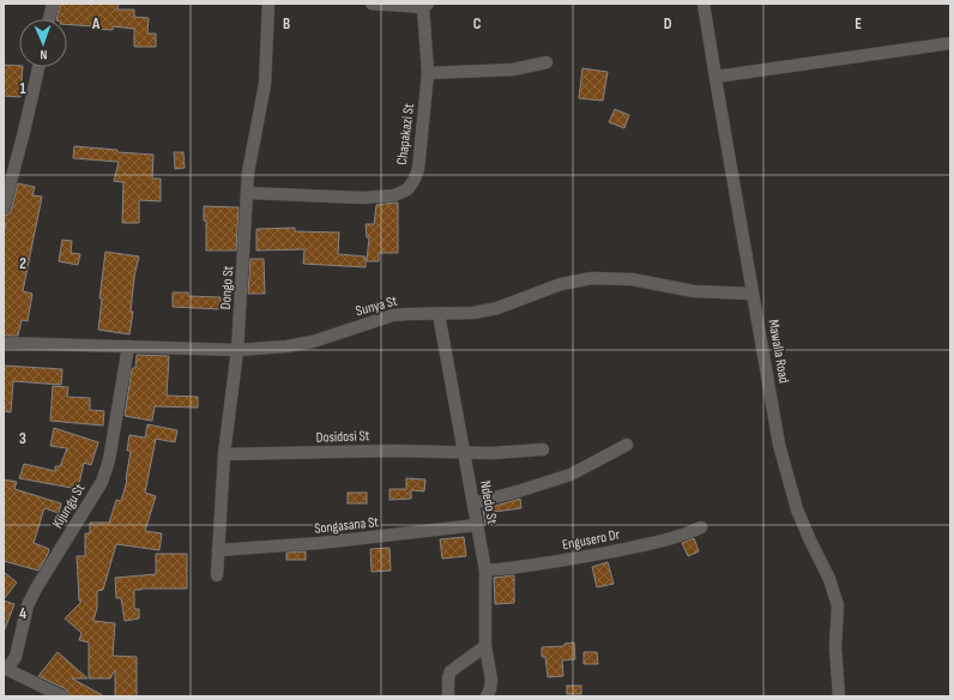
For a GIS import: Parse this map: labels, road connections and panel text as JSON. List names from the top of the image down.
{
  "streets": {
    "street": [
      "Chapakazi St",
      "Dongo St",
      "Sunya St",
      "Mawalla Road",
      "Dosidosi St",
      "Ndedo St",
      "Kijungu St",
      "Songasana St",
      "Engusero Dr"
    ]
  },
  "crossings": [
    ["Chapakazi St", "Dongo St"],
    ["Dongo St", "Sunya St"],
    ["Dongo St", "Dosidosi St"],
    ["Dongo St", "Songasana St"],
    ["Sunya St", "Mawalla Road"],
    ["Sunya St", "Ndedo St"],
    ["Sunya St", "Kijungu St"],
    ["Dosidosi St", "Ndedo St"],
    ["Ndedo St", "Songasana St"],
    ["Ndedo St", "Engusero Dr"]
  ],
  "north": "bottom",
  "grid": {
    "columns": [
      "A",
      "B",
      "C",
      "D",
      "E"
    ],
    "rows": [
      "1",
      "2",
      "3",
      "4"
    ]
  }
}
